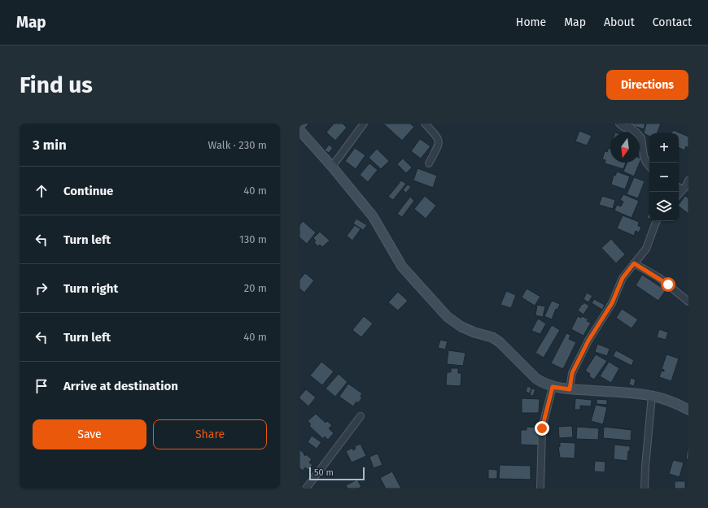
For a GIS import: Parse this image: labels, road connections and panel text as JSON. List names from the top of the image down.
{
  "scale_bar": "50 m",
  "north": "bottom",
  "page": {
    "header": "Map",
    "nav": [
      "Home",
      "Map",
      "About",
      "Contact"
    ],
    "buttons": [
      "Directions",
      ["Save", "Share"]
    ],
    "title": "Find us",
    "heading": ["3 min", "Walk · 230 m"],
    "map_buttons": ["+", "−"],
    "list": [
      ["Continue", "40 m"],
      ["Turn left", "130 m"],
      ["Turn right", "20 m"],
      ["Turn left", "40 m"],
      "Arrive at destination"
    ],
    "scale": "50 m"
  }
}
